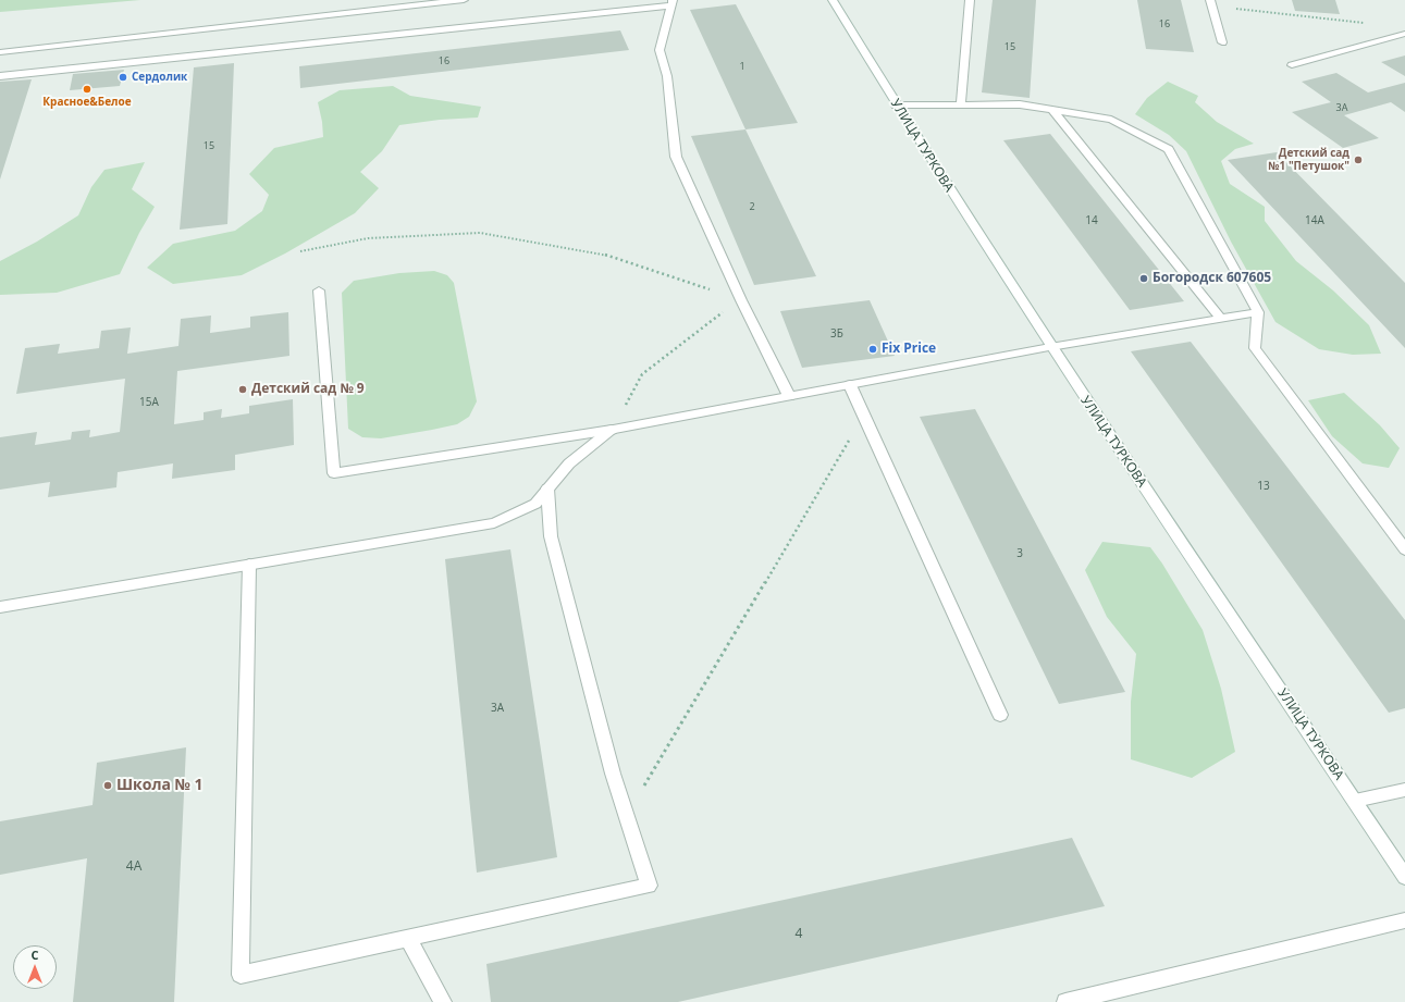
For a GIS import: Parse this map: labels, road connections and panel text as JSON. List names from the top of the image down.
{
  "streets": {
    "street": ["УЛИЦА ТУРКОВА"]
  },
  "places": [
    "Сердолик",
    "Красное&Белое",
    "Детский сад №1 \"Петушок\"",
    "Богородск 607605",
    "Fix Price",
    "Детский сад № 9",
    "Школа № 1"
  ],
  "house_numbers": [
    "16",
    "15",
    "16",
    "1",
    "3А",
    "15",
    "2",
    "14",
    "14А",
    "3Б",
    "15А",
    "13",
    "3",
    "3А",
    "4А",
    "4"
  ],
  "north": "top"
}
